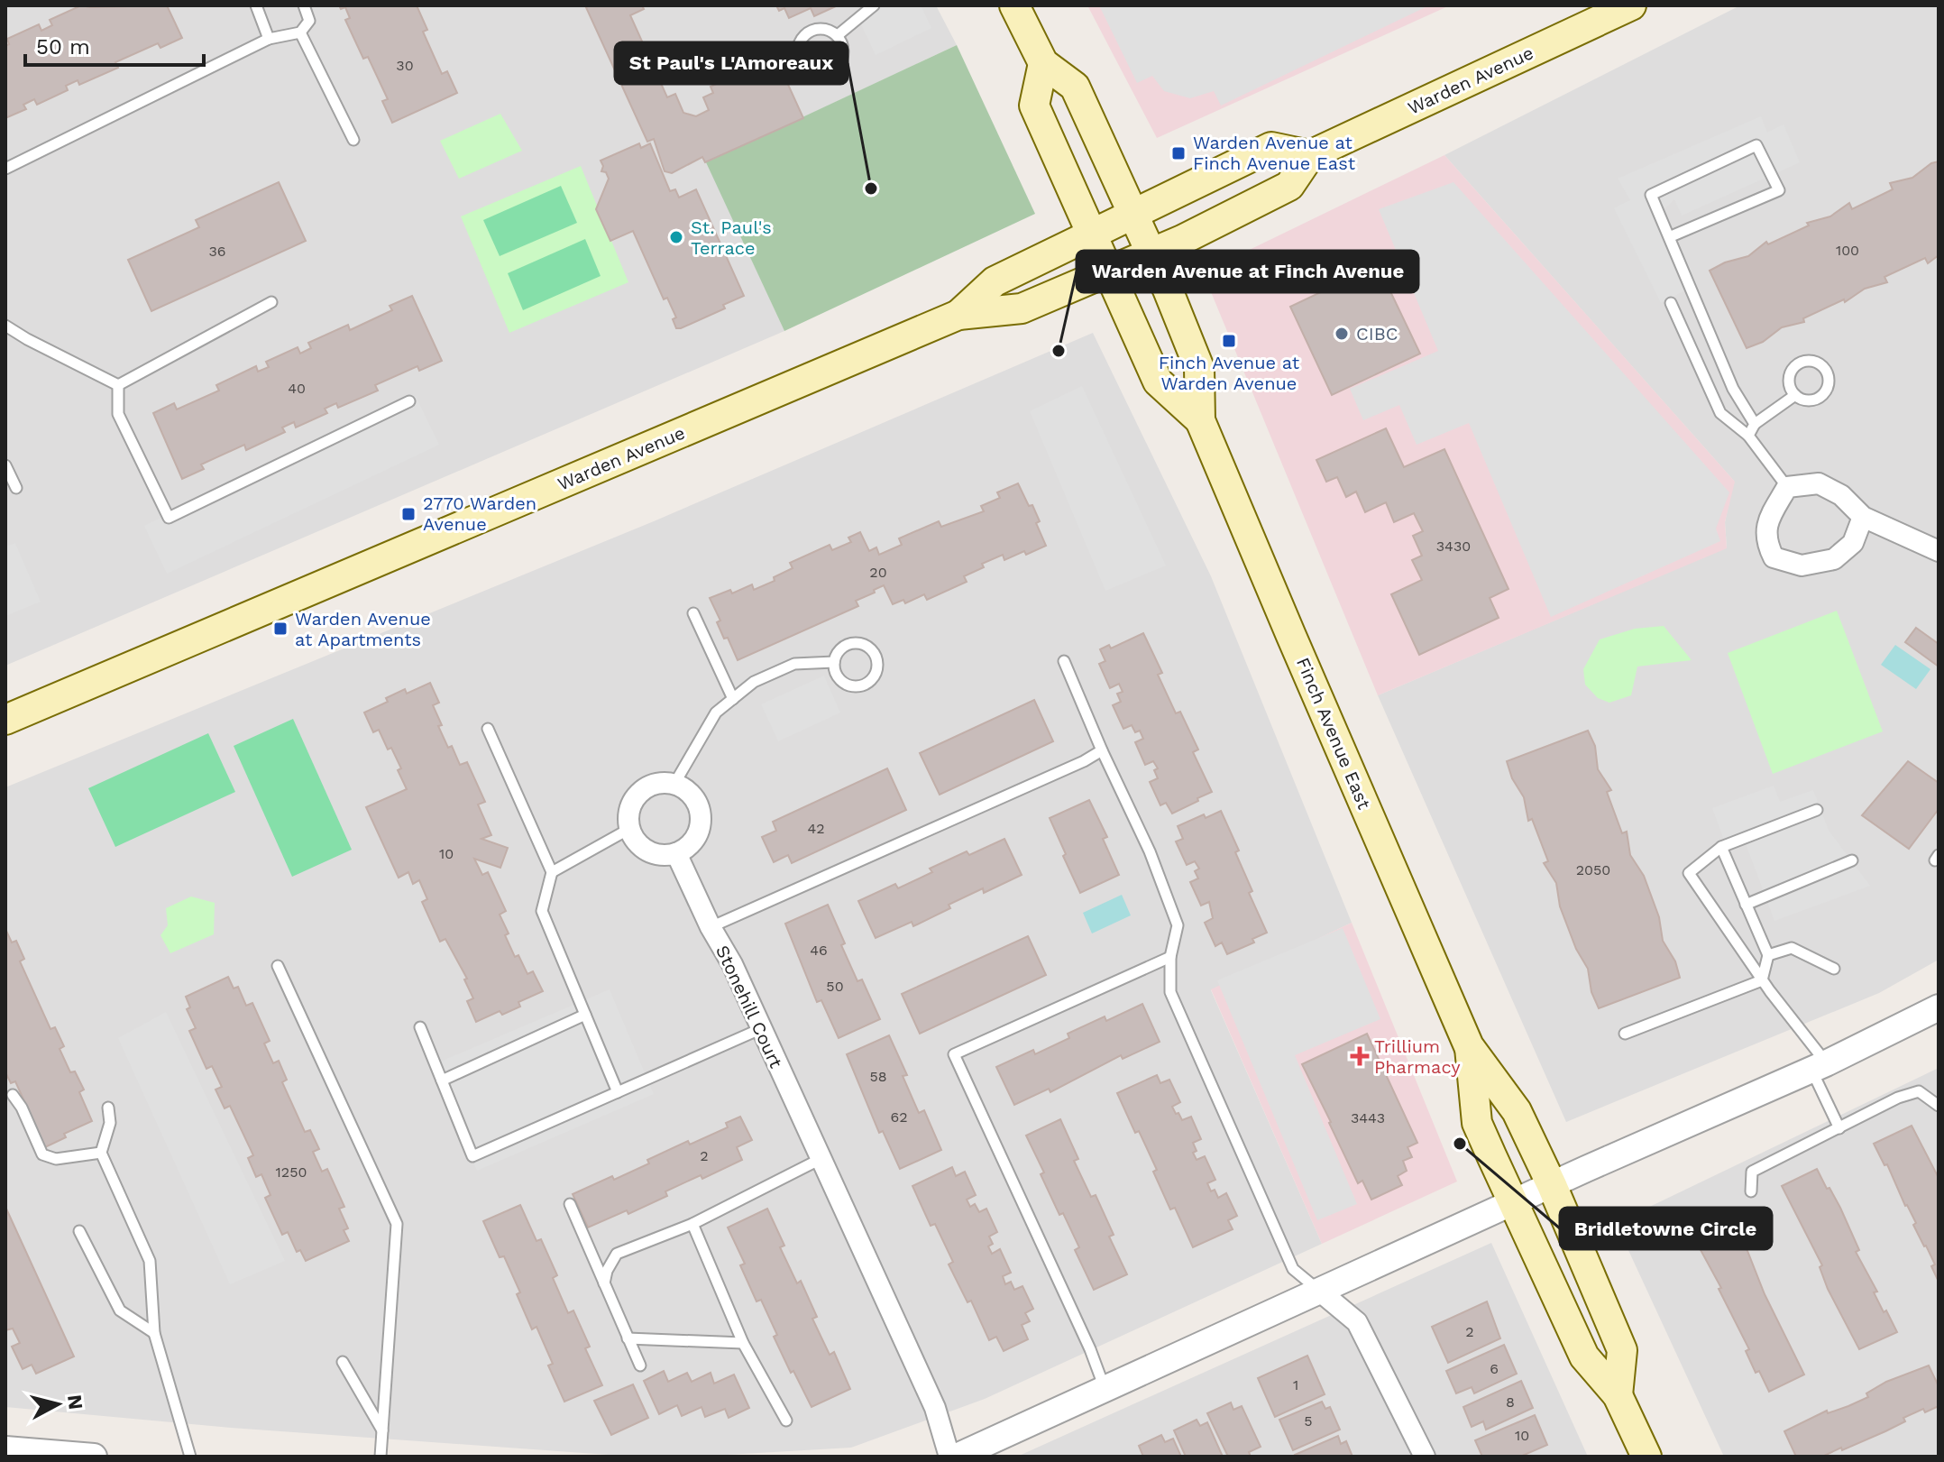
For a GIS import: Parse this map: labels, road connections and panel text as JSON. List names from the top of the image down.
{
  "streets": {
    "main road": ["Warden Avenue", "Finch Avenue East"],
    "street": ["Stonehill Court"]
  },
  "crossings": [
    ["Warden Avenue", "Finch Avenue East"]
  ],
  "places": {
    "transit": [
      "Warden Avenue at Finch Avenue East",
      "Finch Avenue at Warden Avenue",
      "2770 Warden Avenue",
      "Warden Avenue at Apartments"
    ],
    "other": [
      "St Paul's L'Amoreaux",
      "St. Paul's Terrace",
      "CIBC",
      "Warden Avenue at Finch Avenue",
      "Bridletowne Circle"
    ],
    "health": ["Trillium Pharmacy"]
  },
  "house_numbers": [
    "30",
    "100",
    "36",
    "40",
    "3430",
    "20",
    "42",
    "10",
    "2050",
    "46",
    "50",
    "58",
    "62",
    "3443",
    "2",
    "1250",
    "2",
    "6",
    "1",
    "8",
    "5",
    "10"
  ],
  "scale_bar": "50 m",
  "north": "right"
}
